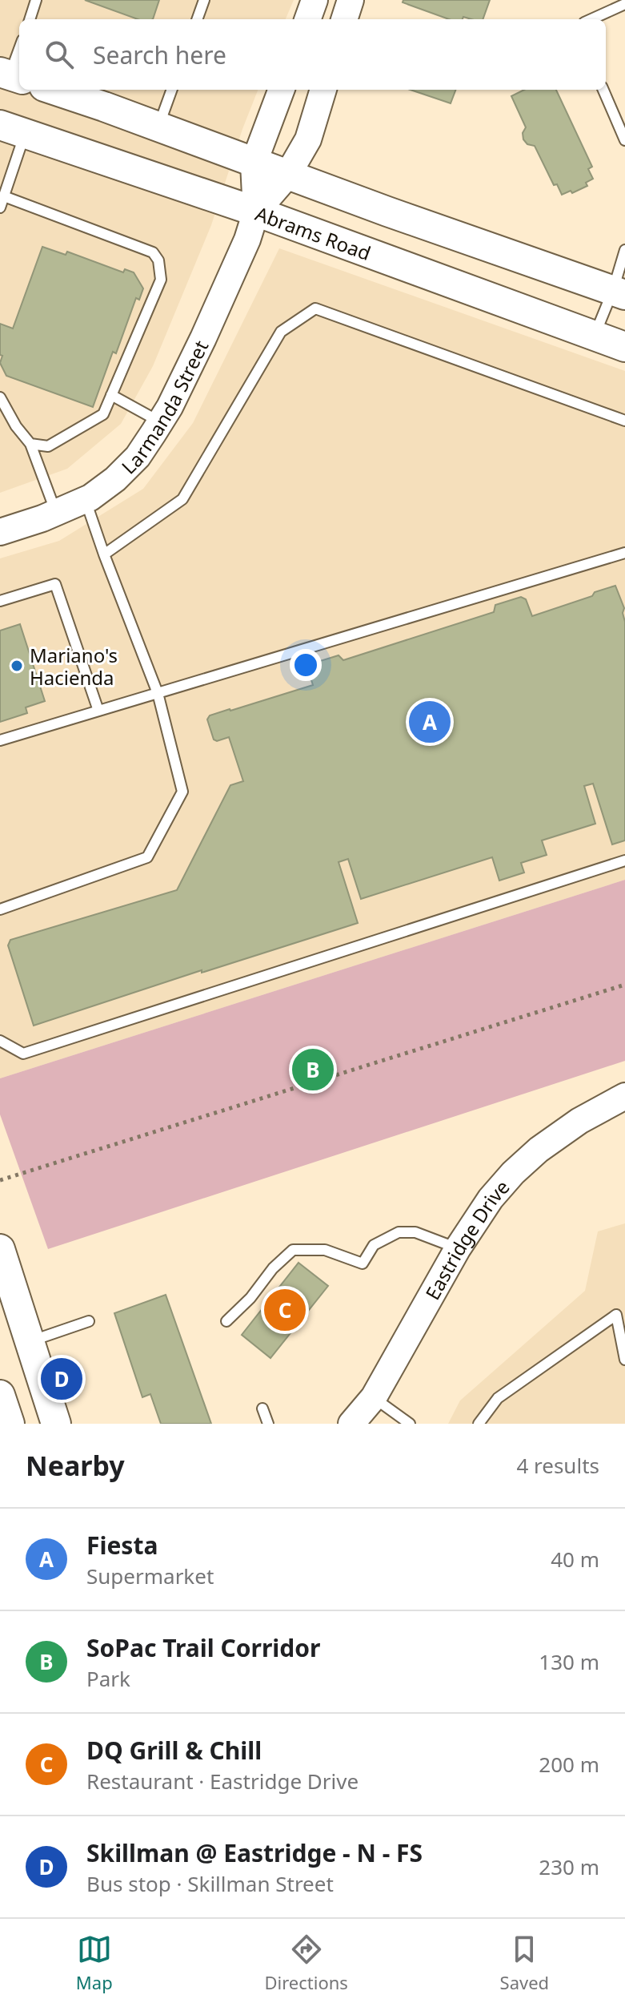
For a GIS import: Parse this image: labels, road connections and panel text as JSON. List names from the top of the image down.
{
  "streets": {
    "main road": ["Abrams Road"],
    "street": ["Larmanda Street", "Eastridge Drive"]
  },
  "crossings": [
    ["Abrams Road", "Larmanda Street"]
  ],
  "places": ["Mariano's Hacienda"],
  "page": {
    "search": "Search here",
    "pins": [
      "A",
      "B",
      "C",
      "D"
    ],
    "heading": ["Nearby", "4 results"],
    "list": [
      {
        "mark": "A",
        "name": "Fiesta",
        "note": "Supermarket",
        "value": "40 m"
      },
      {
        "mark": "B",
        "name": "SoPac Trail Corridor",
        "note": "Park",
        "value": "130 m"
      },
      {
        "mark": "C",
        "name": "DQ Grill & Chill",
        "note": "Restaurant · Eastridge Drive",
        "value": "200 m"
      },
      {
        "mark": "D",
        "name": "Skillman @ Eastridge - N - FS",
        "note": "Bus stop · Skillman Street",
        "value": "230 m"
      }
    ],
    "nav": ["Map", "Directions", "Saved"]
  }
}
